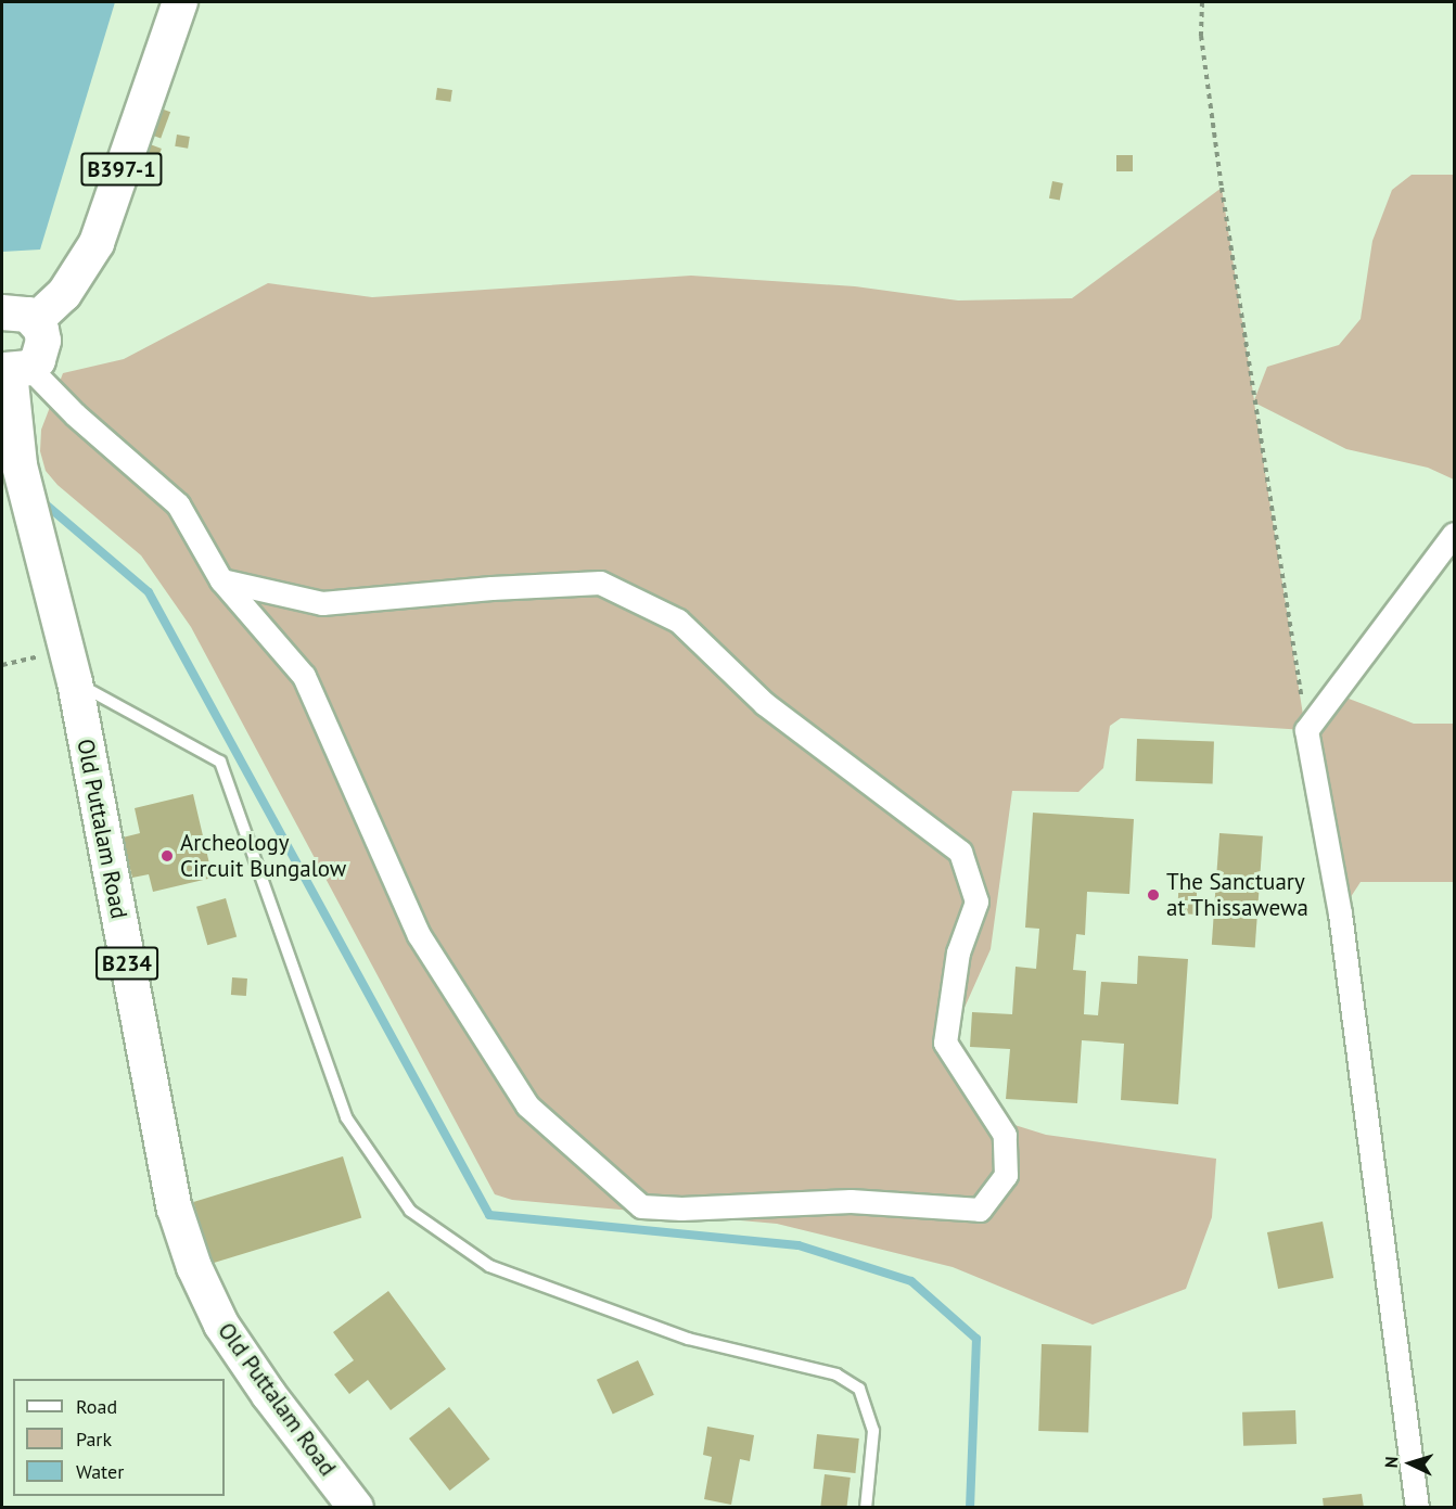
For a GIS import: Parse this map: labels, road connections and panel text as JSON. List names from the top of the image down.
{
  "streets": {
    "main road": ["B397-1", "Old Puttalam Road", "B234"]
  },
  "places": ["Archeology Circuit Bungalow", "The Sanctuary at Thissawewa"],
  "legend": ["Road", "Park", "Water"],
  "north": "left"
}
